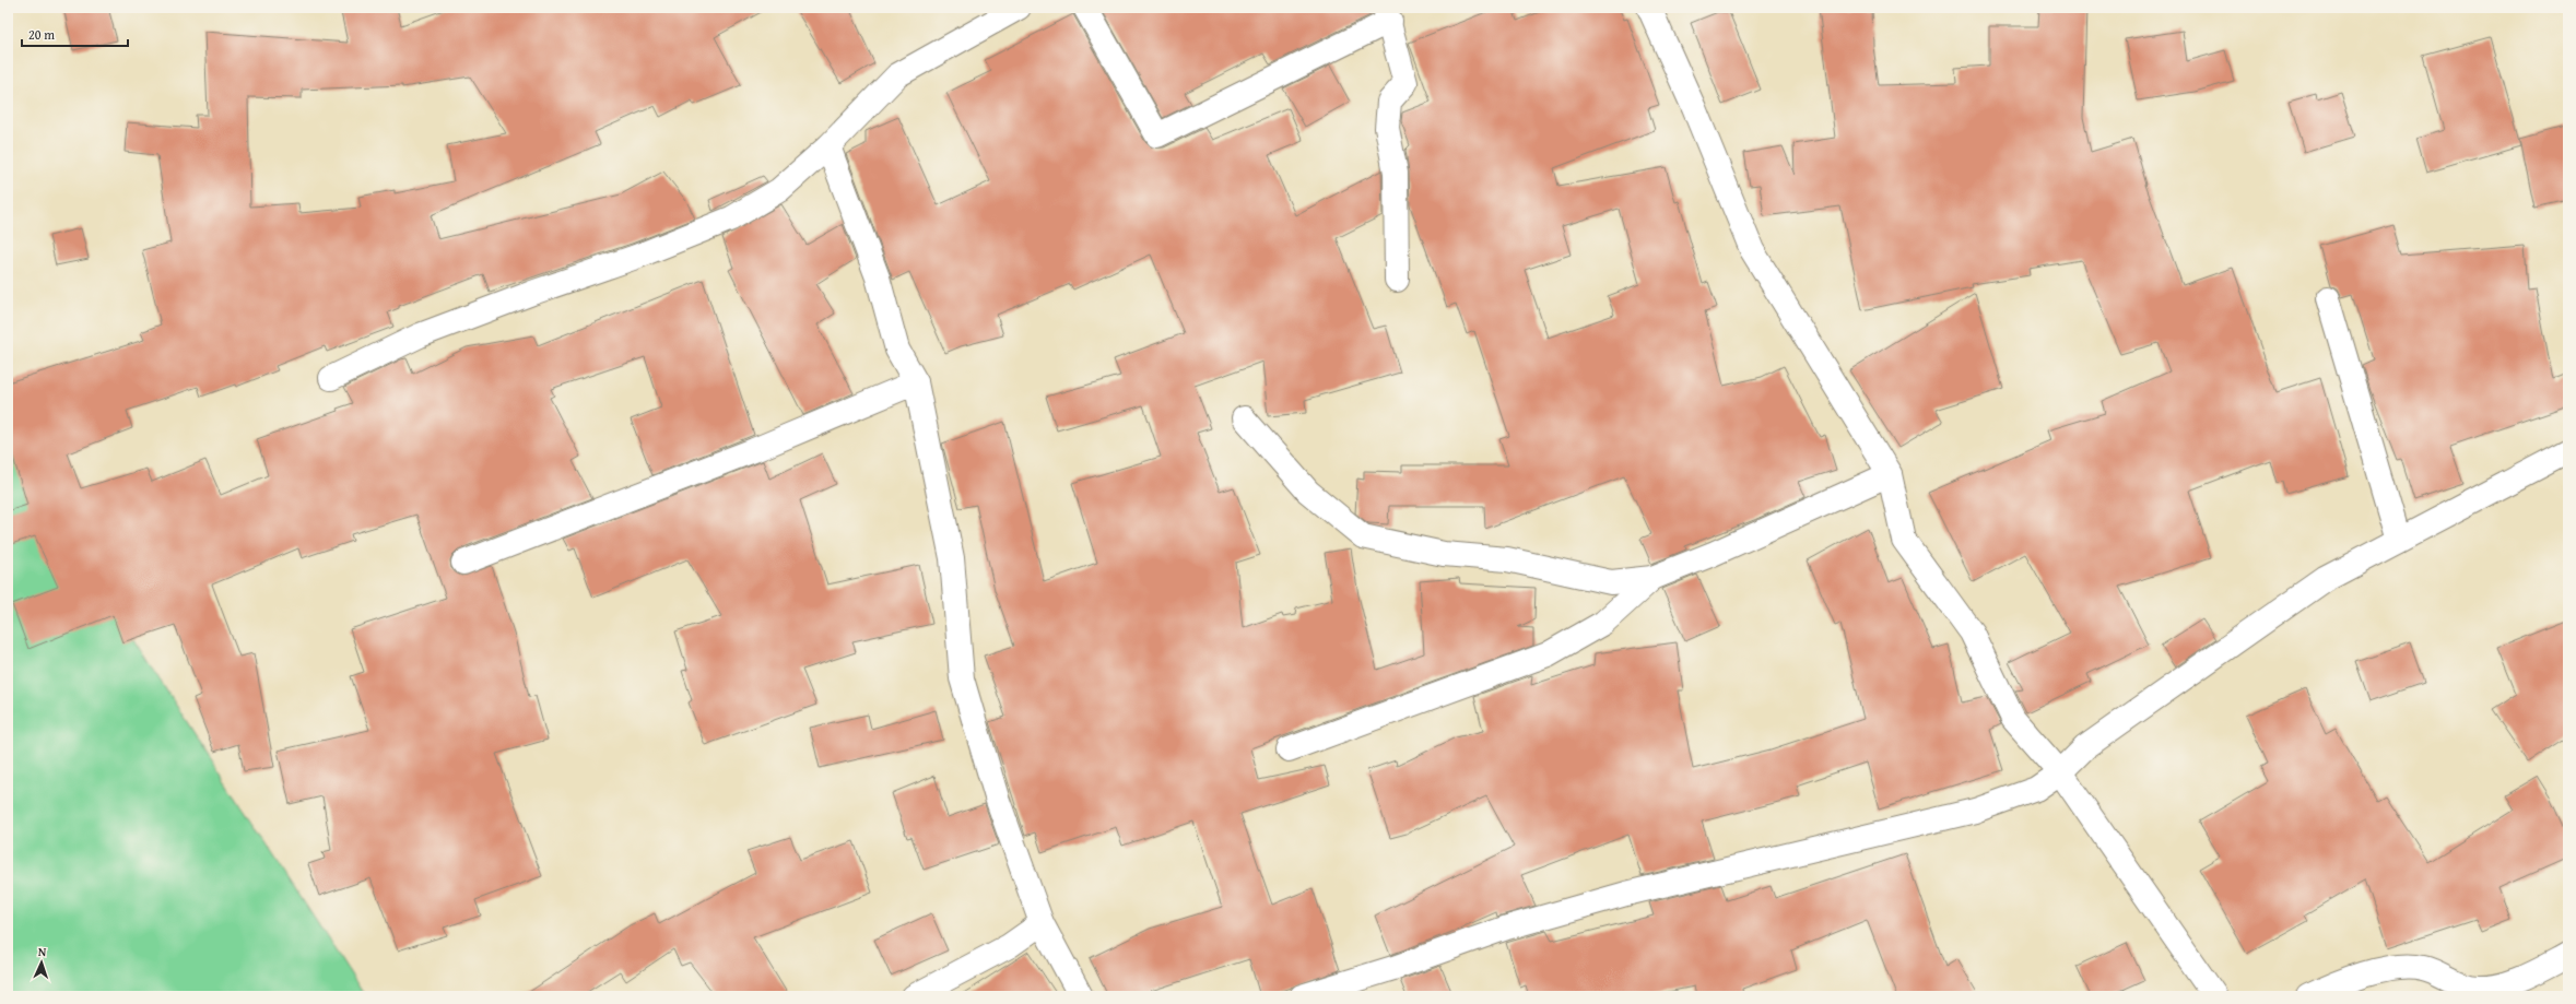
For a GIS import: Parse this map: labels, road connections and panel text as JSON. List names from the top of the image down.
{
  "scale_bar": "20 m",
  "north": "top"
}
